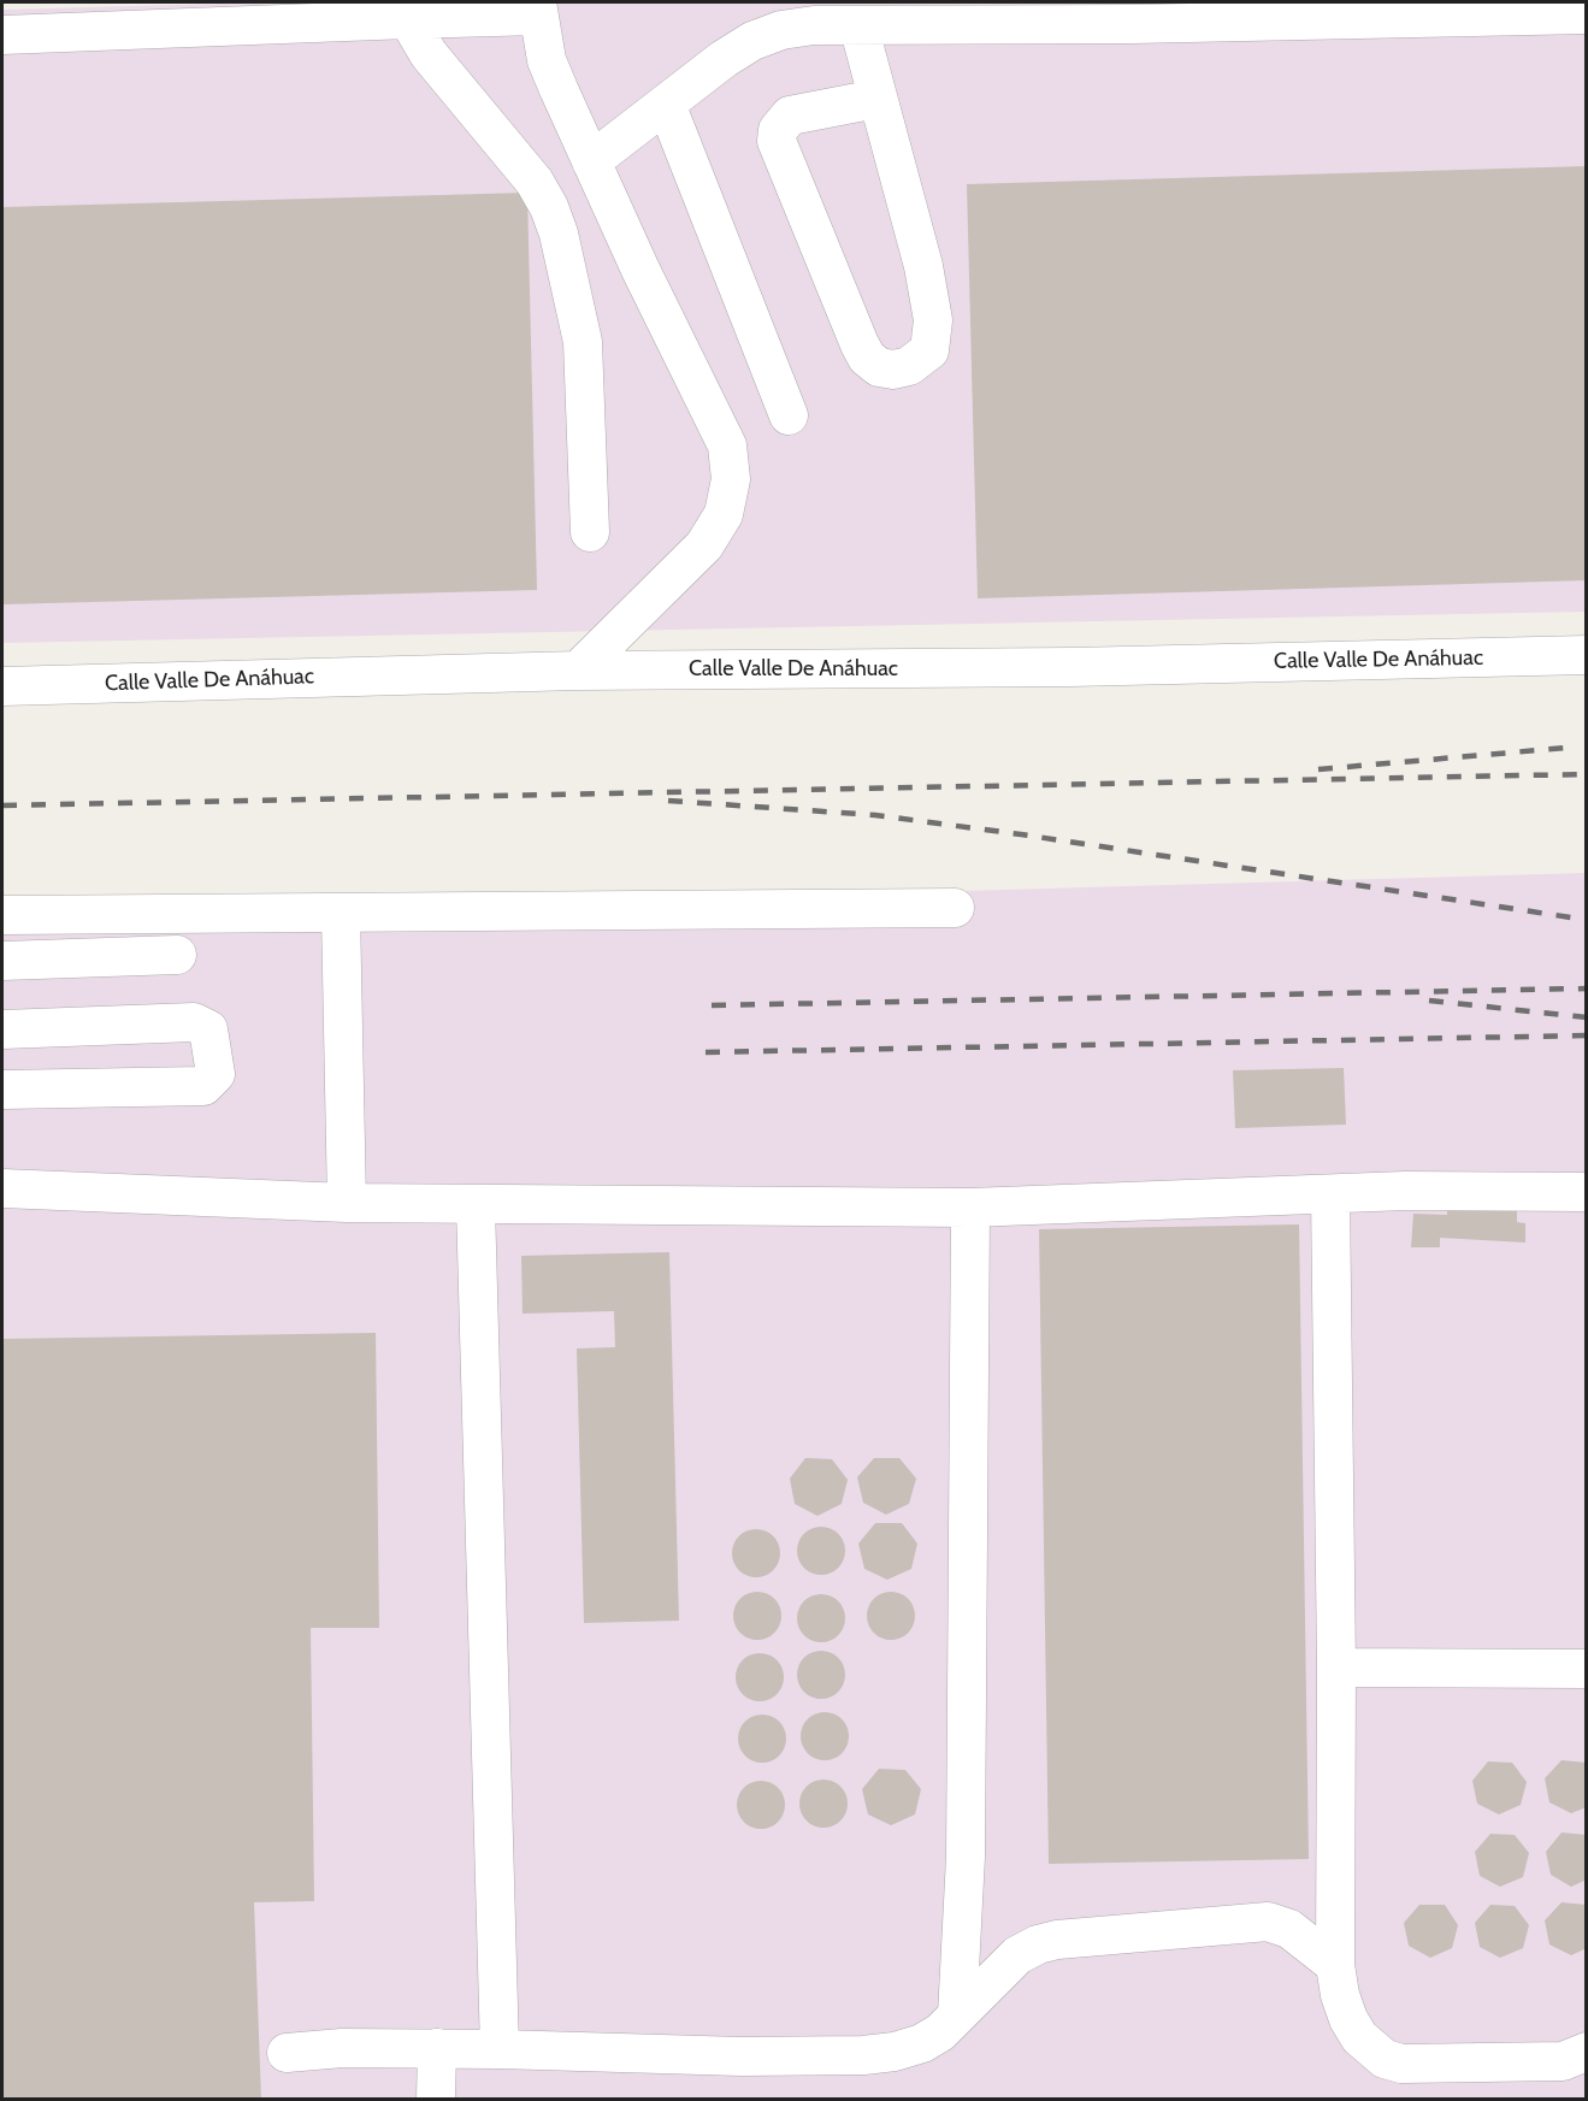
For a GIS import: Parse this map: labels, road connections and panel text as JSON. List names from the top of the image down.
{
  "streets": {
    "street": ["Calle Valle De Anáhuac"]
  }
}
